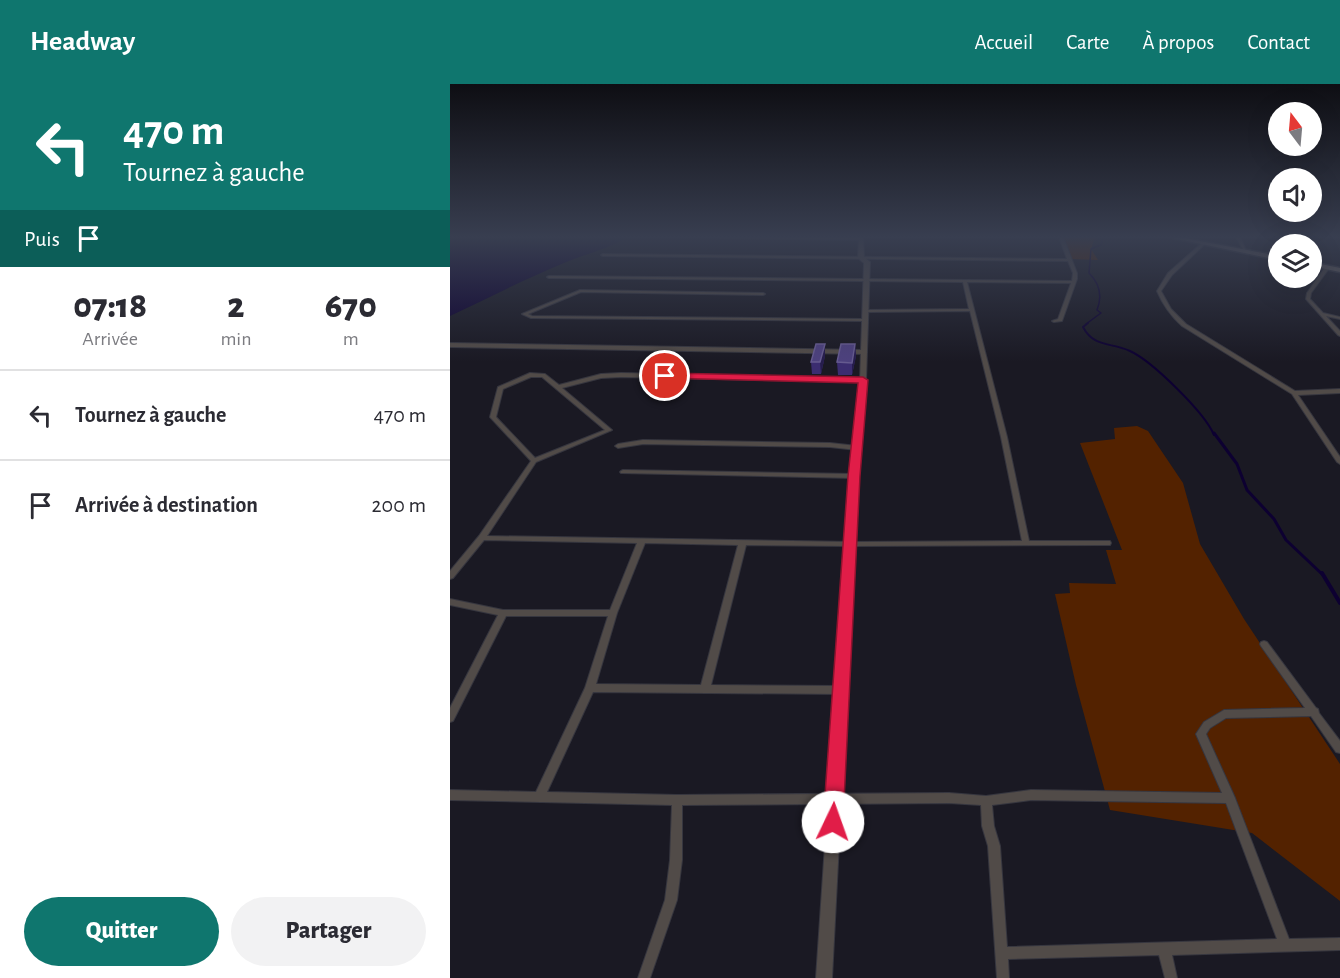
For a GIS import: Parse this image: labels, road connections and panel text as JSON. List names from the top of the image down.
{
  "north": "top",
  "page": {
    "header": "Headway",
    "nav": [
      "Accueil",
      "Carte",
      "À propos",
      "Contact"
    ],
    "turn": ["470 m", "Tournez à gauche"],
    "then": "Puis",
    "eta": [
      "07:18",
      "Arrivée",
      "2",
      "min",
      "670",
      "m"
    ],
    "list": [
      {
        "name": "Tournez à gauche",
        "value": "470 m"
      },
      {
        "name": "Arrivée à destination",
        "value": "200 m"
      }
    ],
    "buttons": ["Quitter", "Partager"]
  }
}
